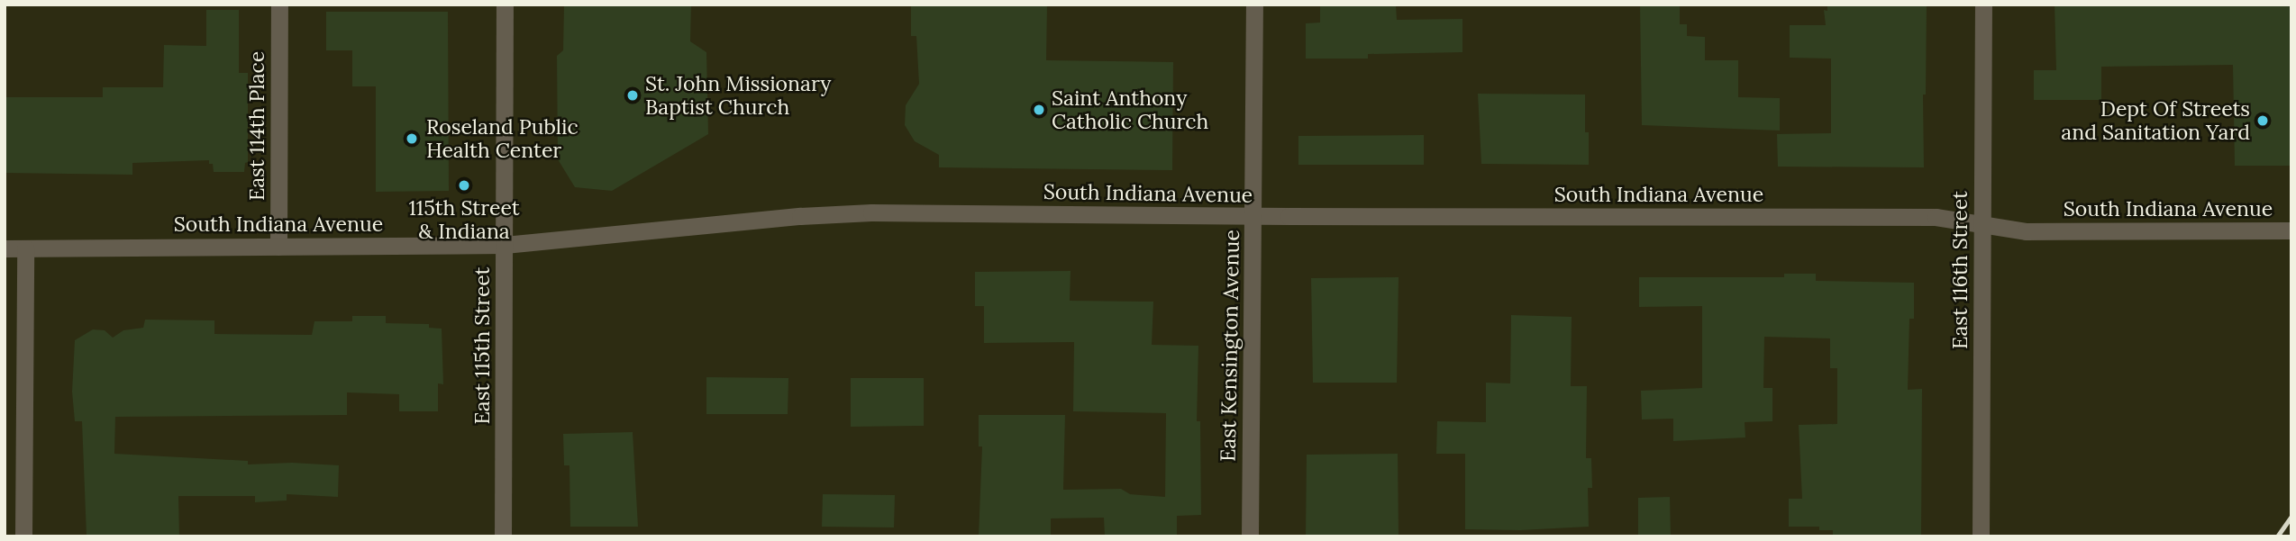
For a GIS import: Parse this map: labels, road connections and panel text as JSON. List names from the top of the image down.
{
  "streets": {
    "street": [
      "East 114th Place",
      "South Indiana Avenue",
      "East 116th Street",
      "East 115th Street",
      "East Kensington Avenue"
    ]
  },
  "crossings": [
    ["East 114th Place", "South Indiana Avenue"],
    ["South Indiana Avenue", "East 116th Street"],
    ["South Indiana Avenue", "East 115th Street"],
    ["South Indiana Avenue", "East Kensington Avenue"]
  ],
  "places": [
    "St. John Missionary Baptist Church",
    "Saint Anthony Catholic Church",
    "Dept Of Streets and Sanitation Yard",
    "Roseland Public Health Center",
    "115th Street & Indiana"
  ]
}
